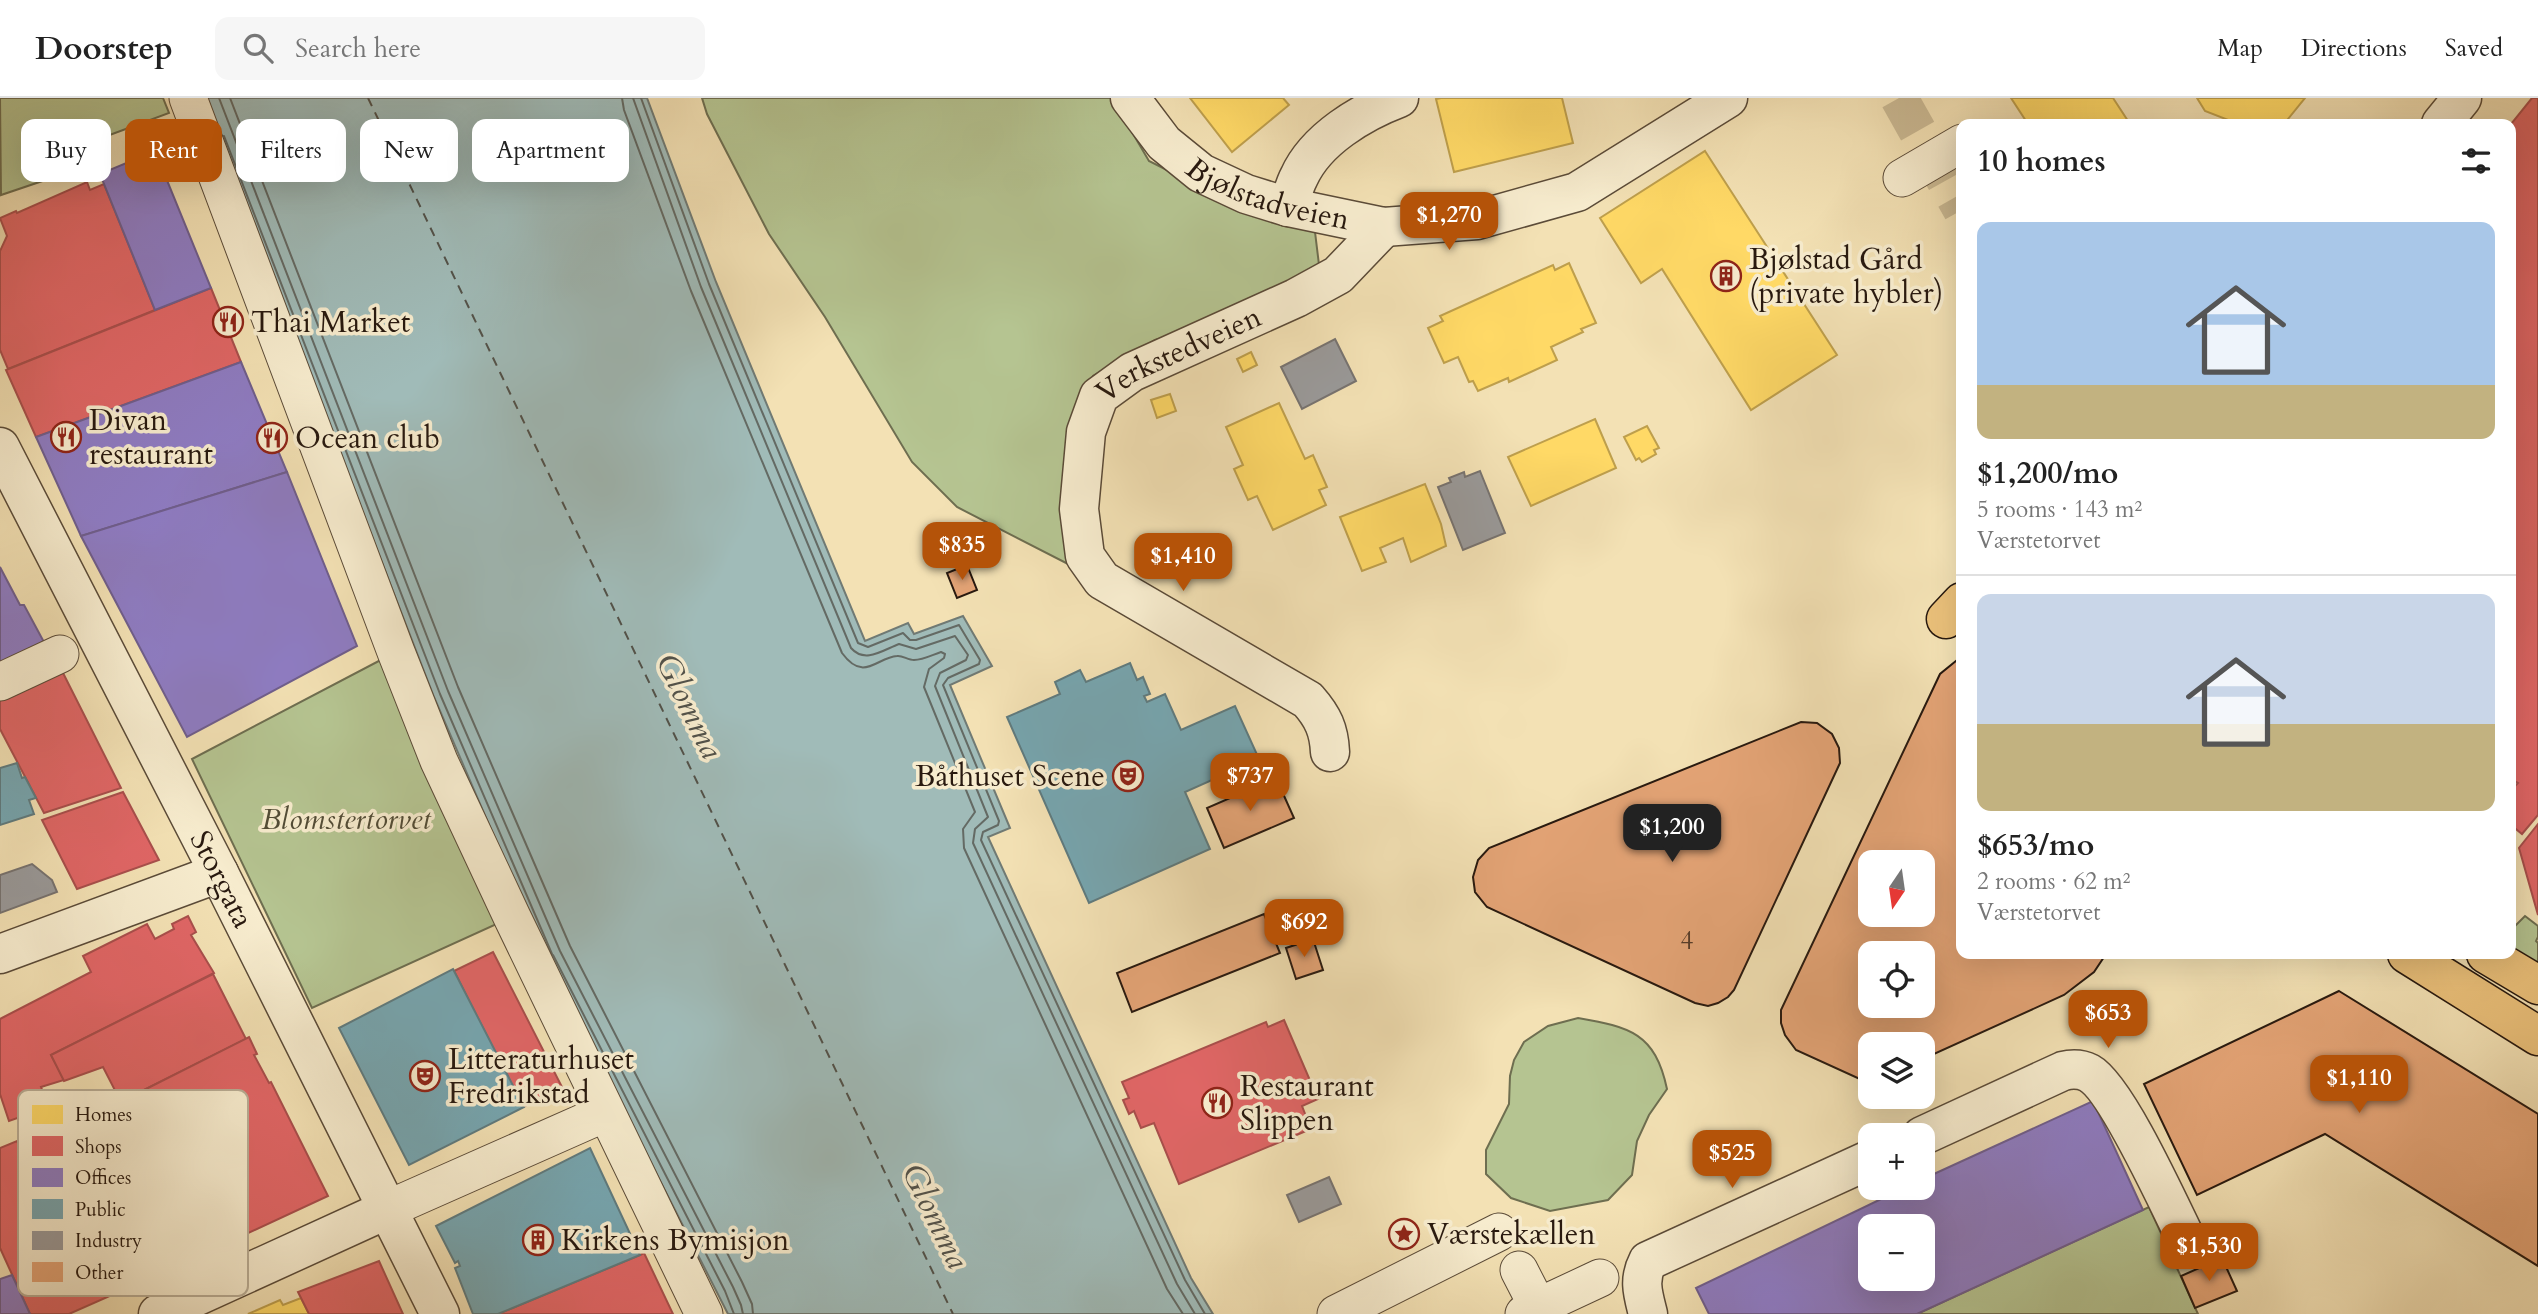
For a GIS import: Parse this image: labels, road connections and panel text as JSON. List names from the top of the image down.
{
  "streets": {
    "street": ["Bjølstadveien", "Verkstedveien", "Storgata"]
  },
  "crossings": [
    ["Bjølstadveien", "Verkstedveien"]
  ],
  "water": ["Glomma"],
  "parks": ["Blomstertorvet"],
  "places": {
    "building": ["Bjølstad Gård (private hybler)", "Kirkens Bymisjon"],
    "restaurant": [
      "Thai Market",
      "Divan restaurant",
      "Ocean club",
      "Restaurant Slippen"
    ],
    "theatre": ["Båthuset Scene", "Litteraturhuset Fredrikstad"],
    "place": ["Værstekællen"]
  },
  "house_numbers": ["4"],
  "legend": [
    "Homes",
    "Shops",
    "Offices",
    "Public",
    "Industry",
    "Other"
  ],
  "north": "bottom",
  "page": {
    "header": "Doorstep",
    "search": "Search here",
    "nav": ["Map", "Directions", "Saved"],
    "chip": [
      "Buy",
      "Rent",
      "Filters",
      "New",
      "Apartment"
    ],
    "heading": "10 homes",
    "price": [
      "$1,270",
      "$835",
      "$1,410",
      "$737",
      "$1,200",
      "$692",
      "$653",
      "$1,110",
      "$525",
      "$1,530"
    ],
    "list": [
      {
        "name": "$1,200/mo",
        "note": "5 rooms · 143 m² · Værstetorvet"
      },
      {
        "name": "$653/mo",
        "note": "2 rooms · 62 m² · Værstetorvet"
      }
    ],
    "map_buttons": ["+", "−"]
  }
}
